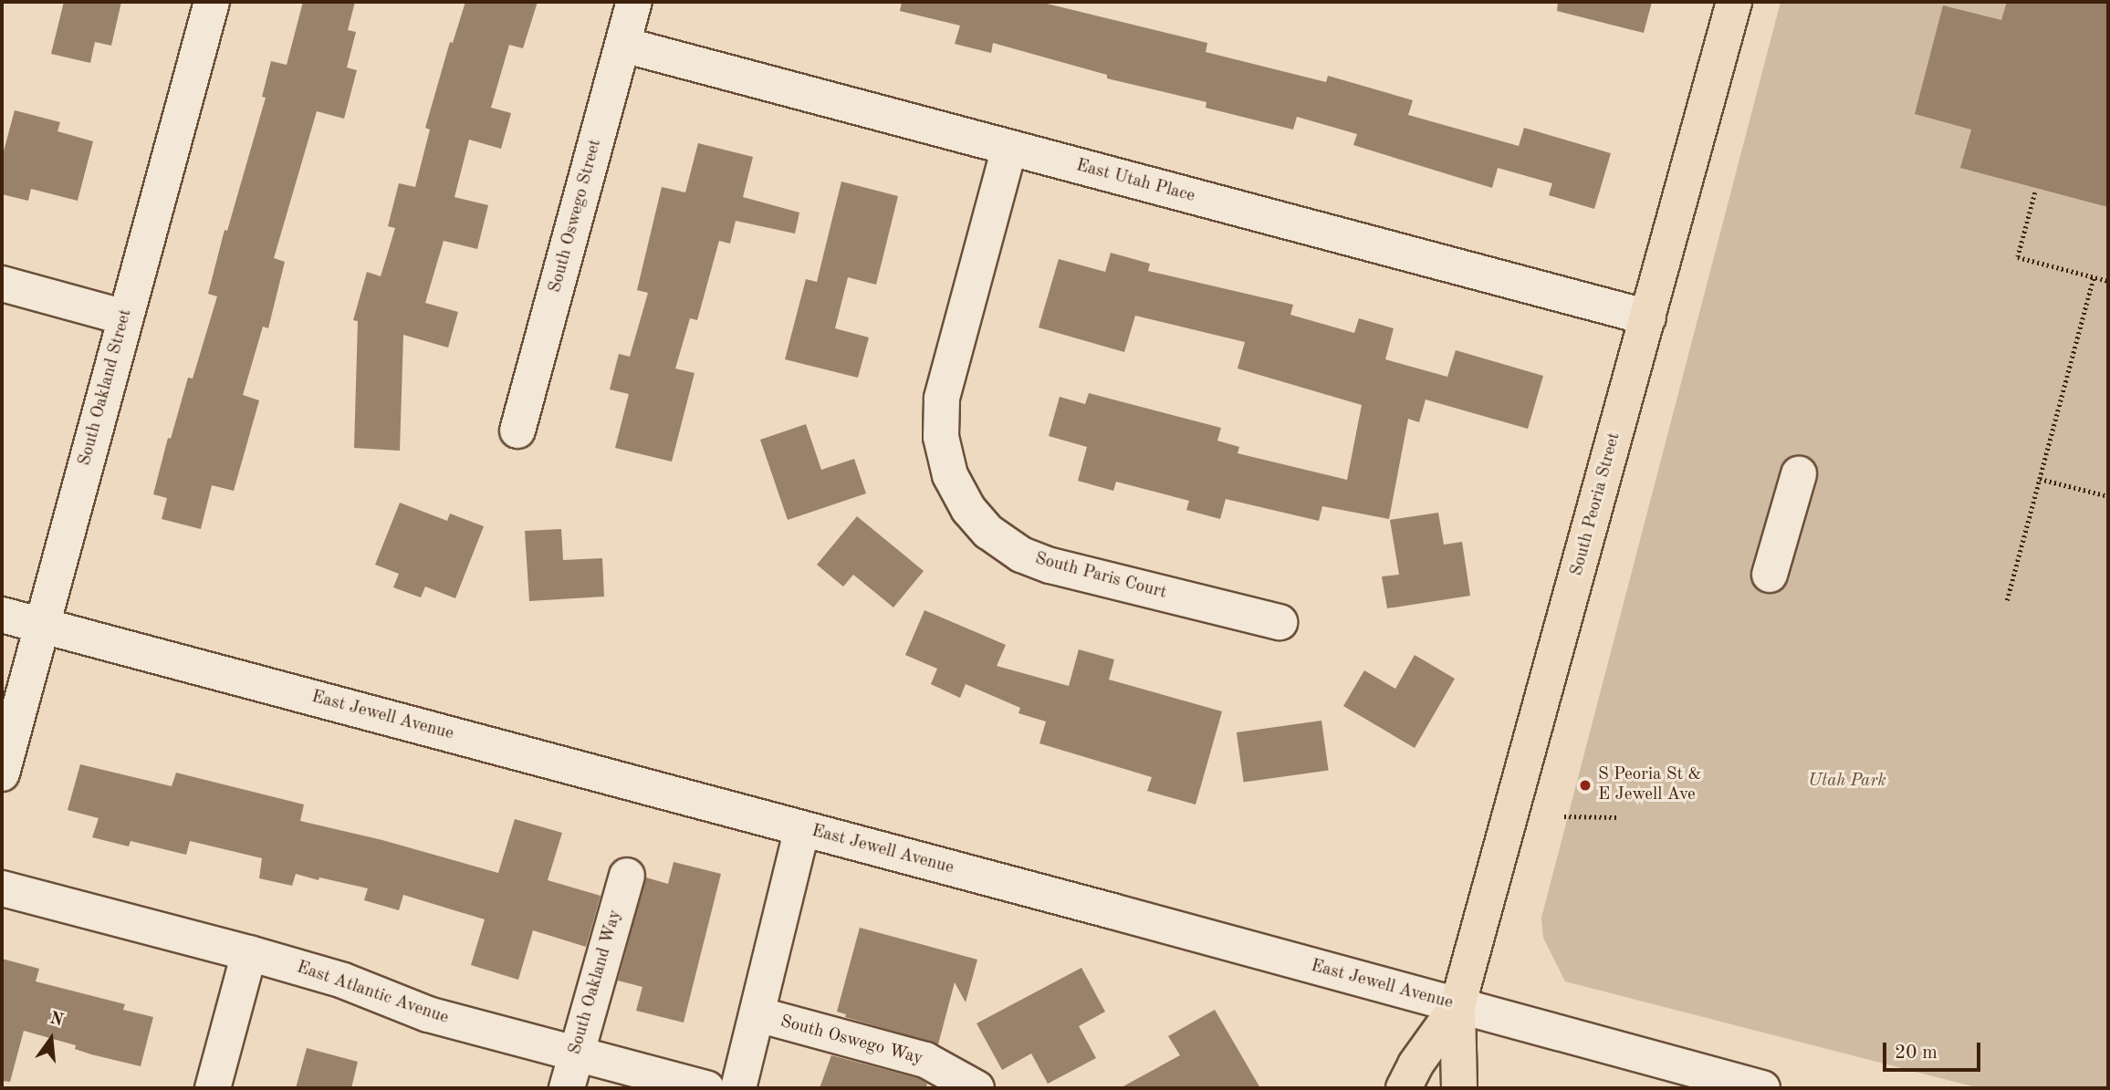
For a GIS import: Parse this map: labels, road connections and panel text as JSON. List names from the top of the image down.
{
  "streets": {
    "main road": ["South Peoria Street"],
    "street": [
      "East Utah Place",
      "South Oswego Street",
      "South Oakland Street",
      "South Paris Court",
      "East Jewell Avenue",
      "South Oakland Way",
      "East Atlantic Avenue",
      "South Oswego Way"
    ]
  },
  "crossings": [
    ["East Utah Place", "South Oswego Street"],
    ["East Utah Place", "South Peoria Street"],
    ["East Utah Place", "South Paris Court"],
    ["South Oakland Street", "East Jewell Avenue"],
    ["South Peoria Street", "East Jewell Avenue"],
    ["East Jewell Avenue", "South Oswego Way"],
    ["South Oakland Way", "East Atlantic Avenue"]
  ],
  "parks": ["Utah Park"],
  "places": ["S Peoria St & E Jewell Ave"],
  "scale_bar": "20 m",
  "north": "top"
}
